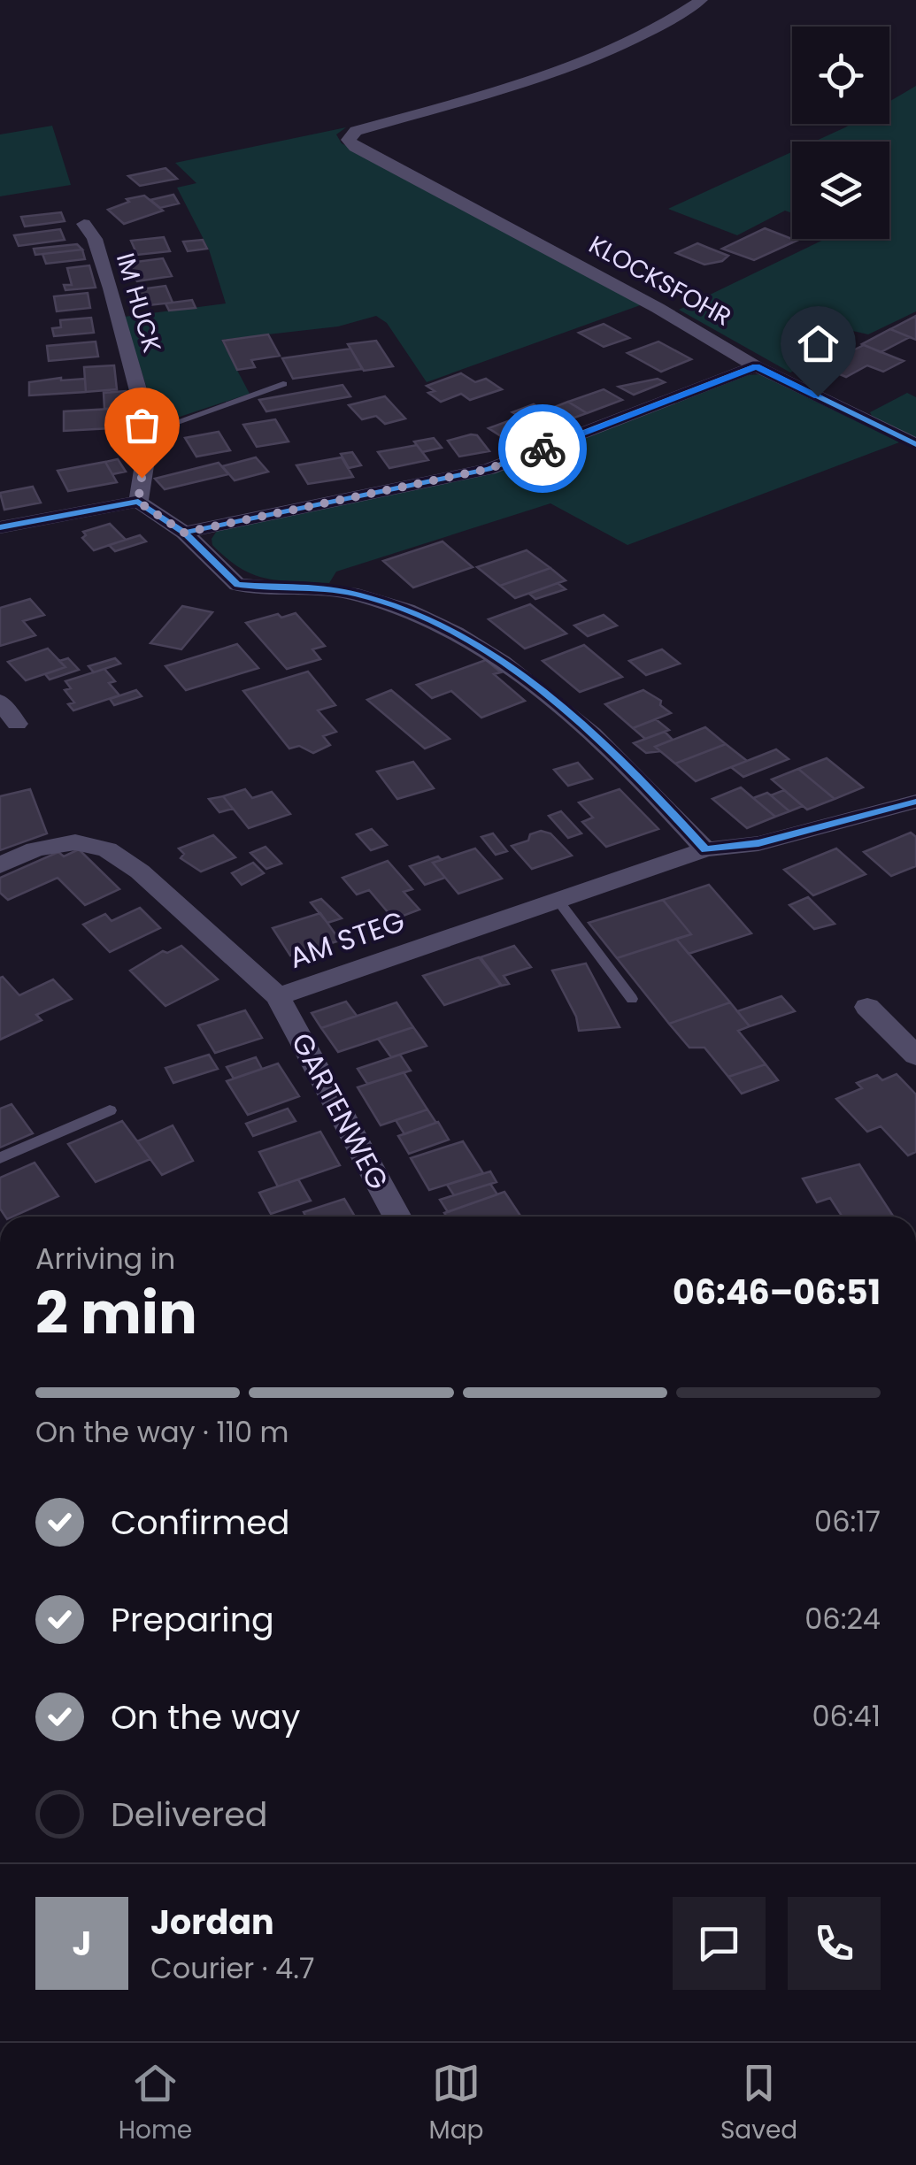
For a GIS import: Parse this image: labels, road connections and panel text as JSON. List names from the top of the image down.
{
  "streets": {
    "street": [
      "KLOCKSFOHR",
      "IM HUCK",
      "AM STEG",
      "GARTENWEG"
    ]
  },
  "crossings": [
    ["AM STEG", "GARTENWEG"]
  ],
  "page": {
    "heading": ["2 min", "Arriving in", "06:46–06:51"],
    "panel": ["Jordan", "Courier · 4.7"],
    "bar": "On the way · 110 m",
    "list": [
      ["Confirmed", "06:17"],
      ["Preparing", "06:24"],
      ["On the way", "06:41"],
      "Delivered"
    ],
    "round": "J",
    "tabs": ["Home", "Map", "Saved"]
  }
}
